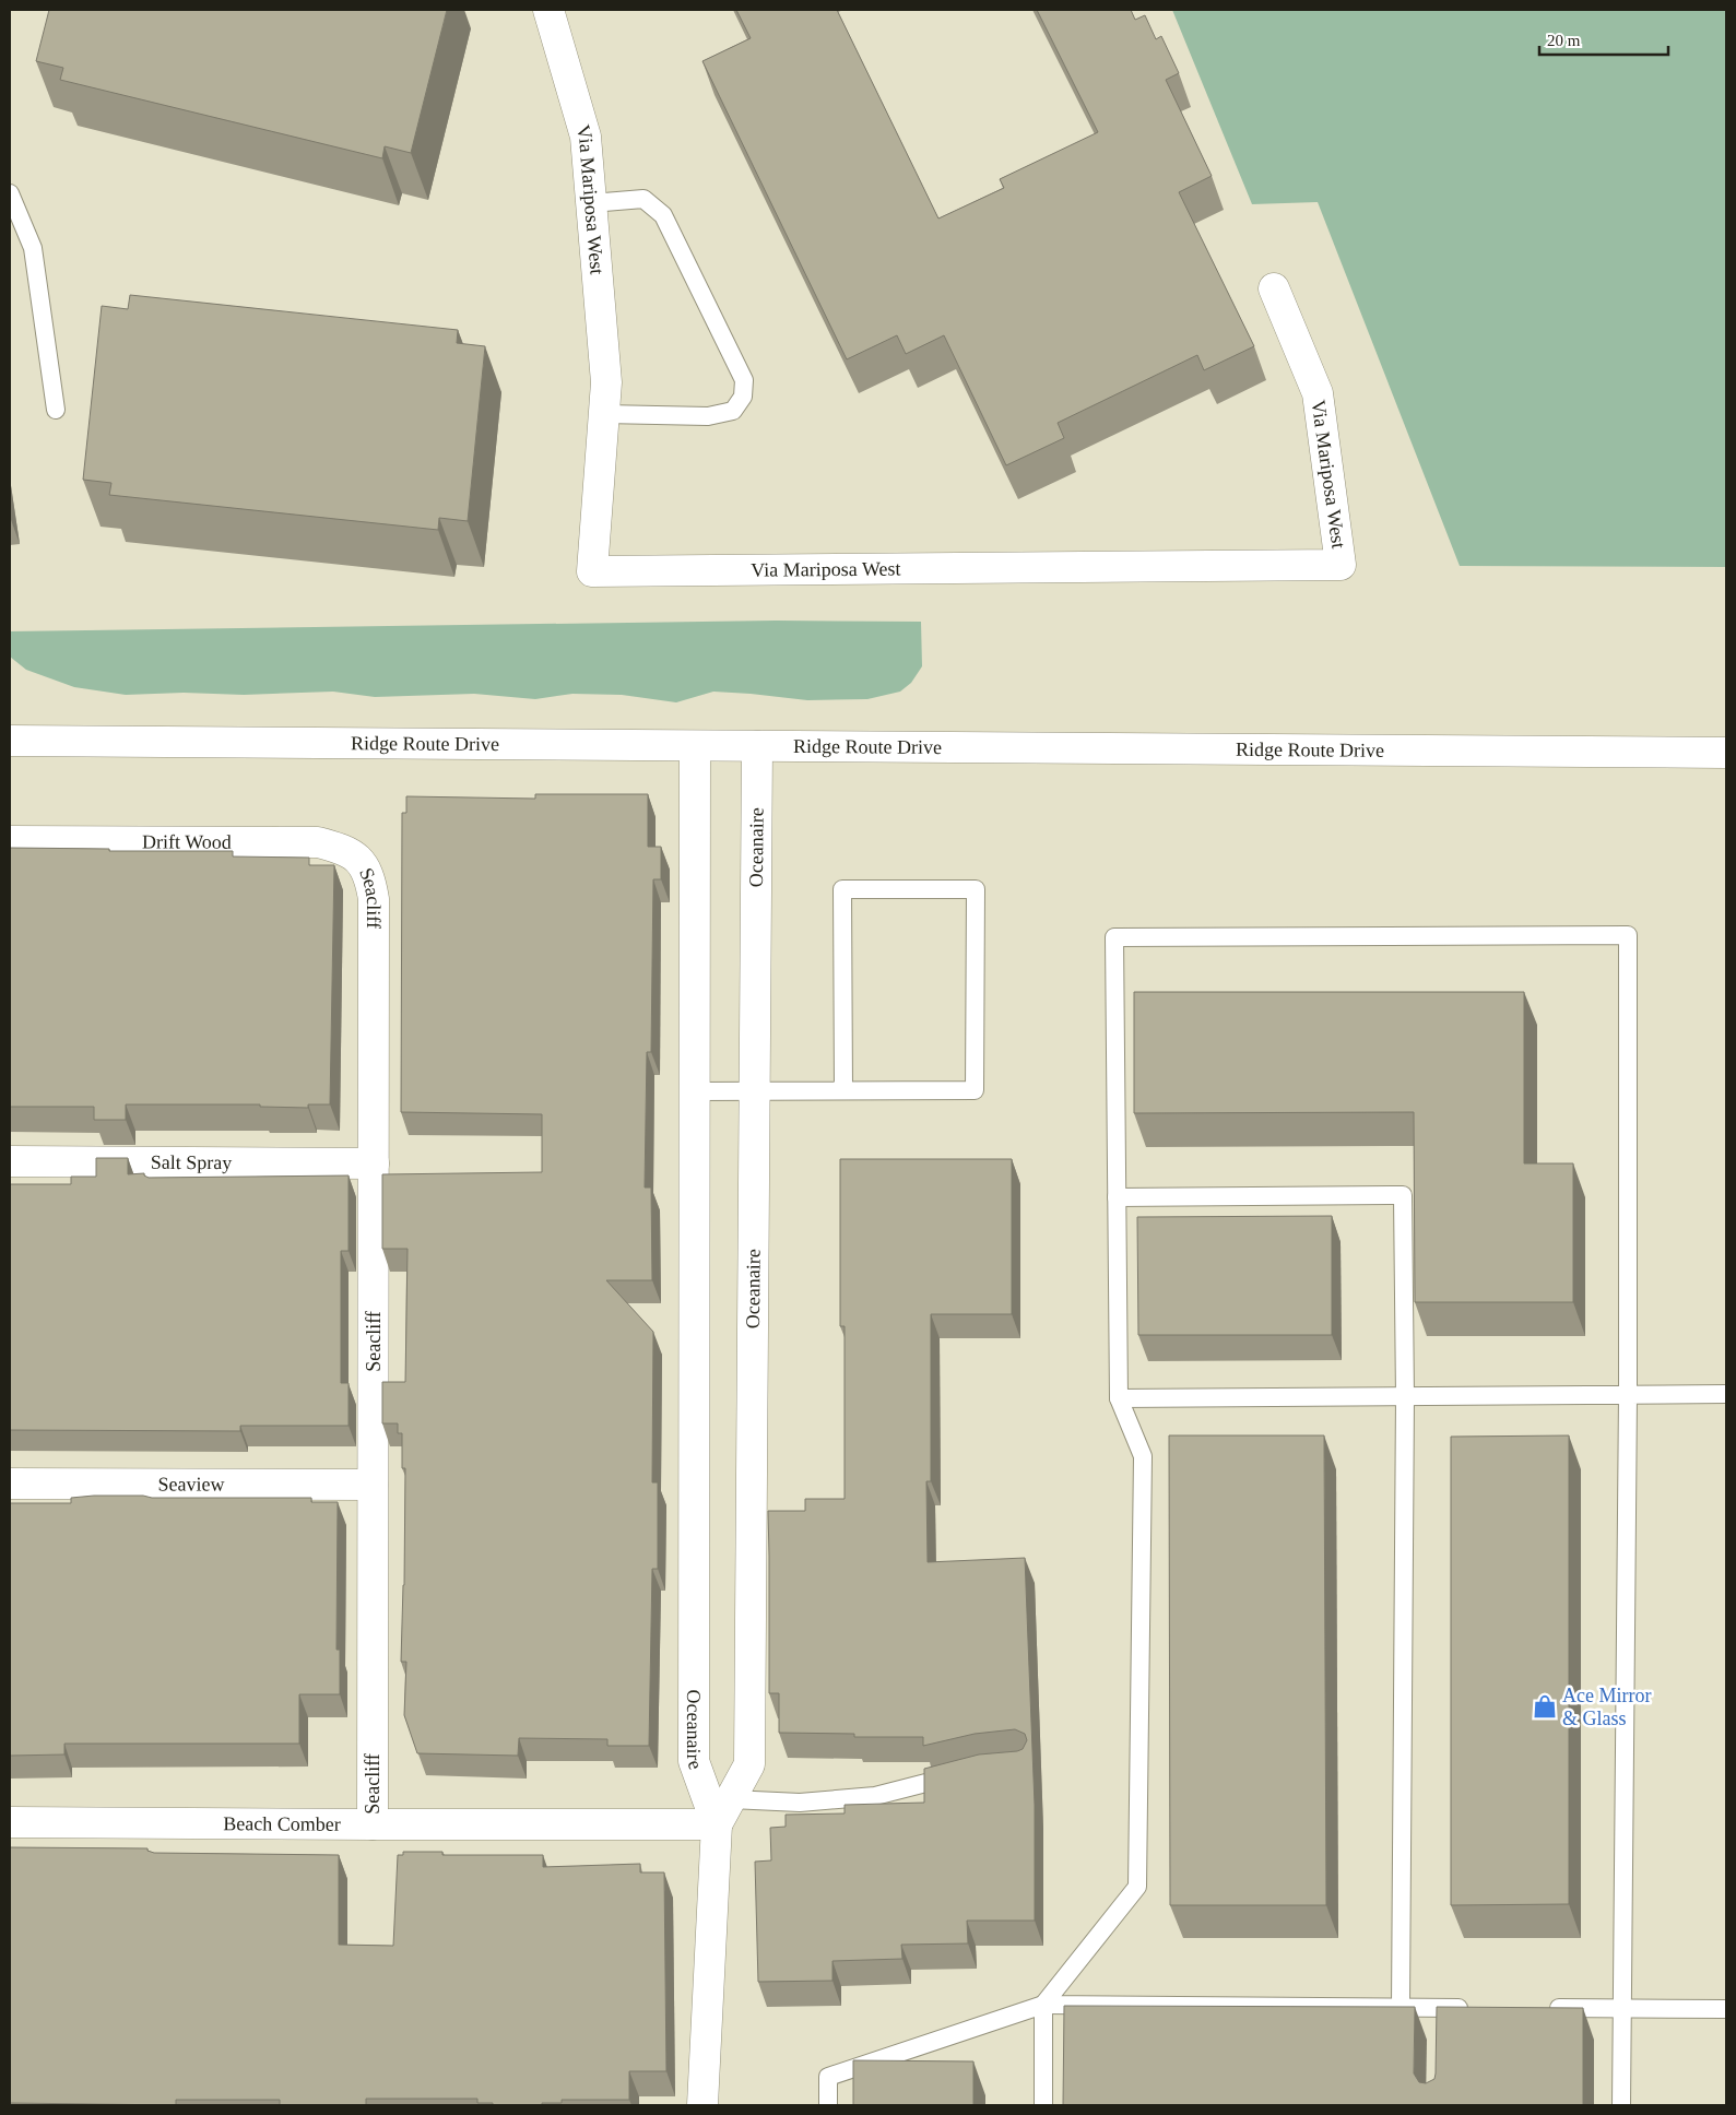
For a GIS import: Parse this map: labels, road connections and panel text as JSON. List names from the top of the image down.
{
  "streets": {
    "street": [
      "Via Mariposa West",
      "Ridge Route Drive",
      "Drift Wood",
      "Oceanaire",
      "Seacliff",
      "Salt Spray",
      "Seaview",
      "Beach Comber"
    ]
  },
  "crossings": [
    ["Ridge Route Drive", "Oceanaire"],
    ["Drift Wood", "Seacliff"],
    ["Oceanaire", "Beach Comber"],
    ["Seacliff", "Salt Spray"],
    ["Seacliff", "Seaview"],
    ["Seacliff", "Beach Comber"]
  ],
  "places": {
    "shop": ["Ace Mirror & Glass"]
  },
  "scale_bar": "20 m"
}
